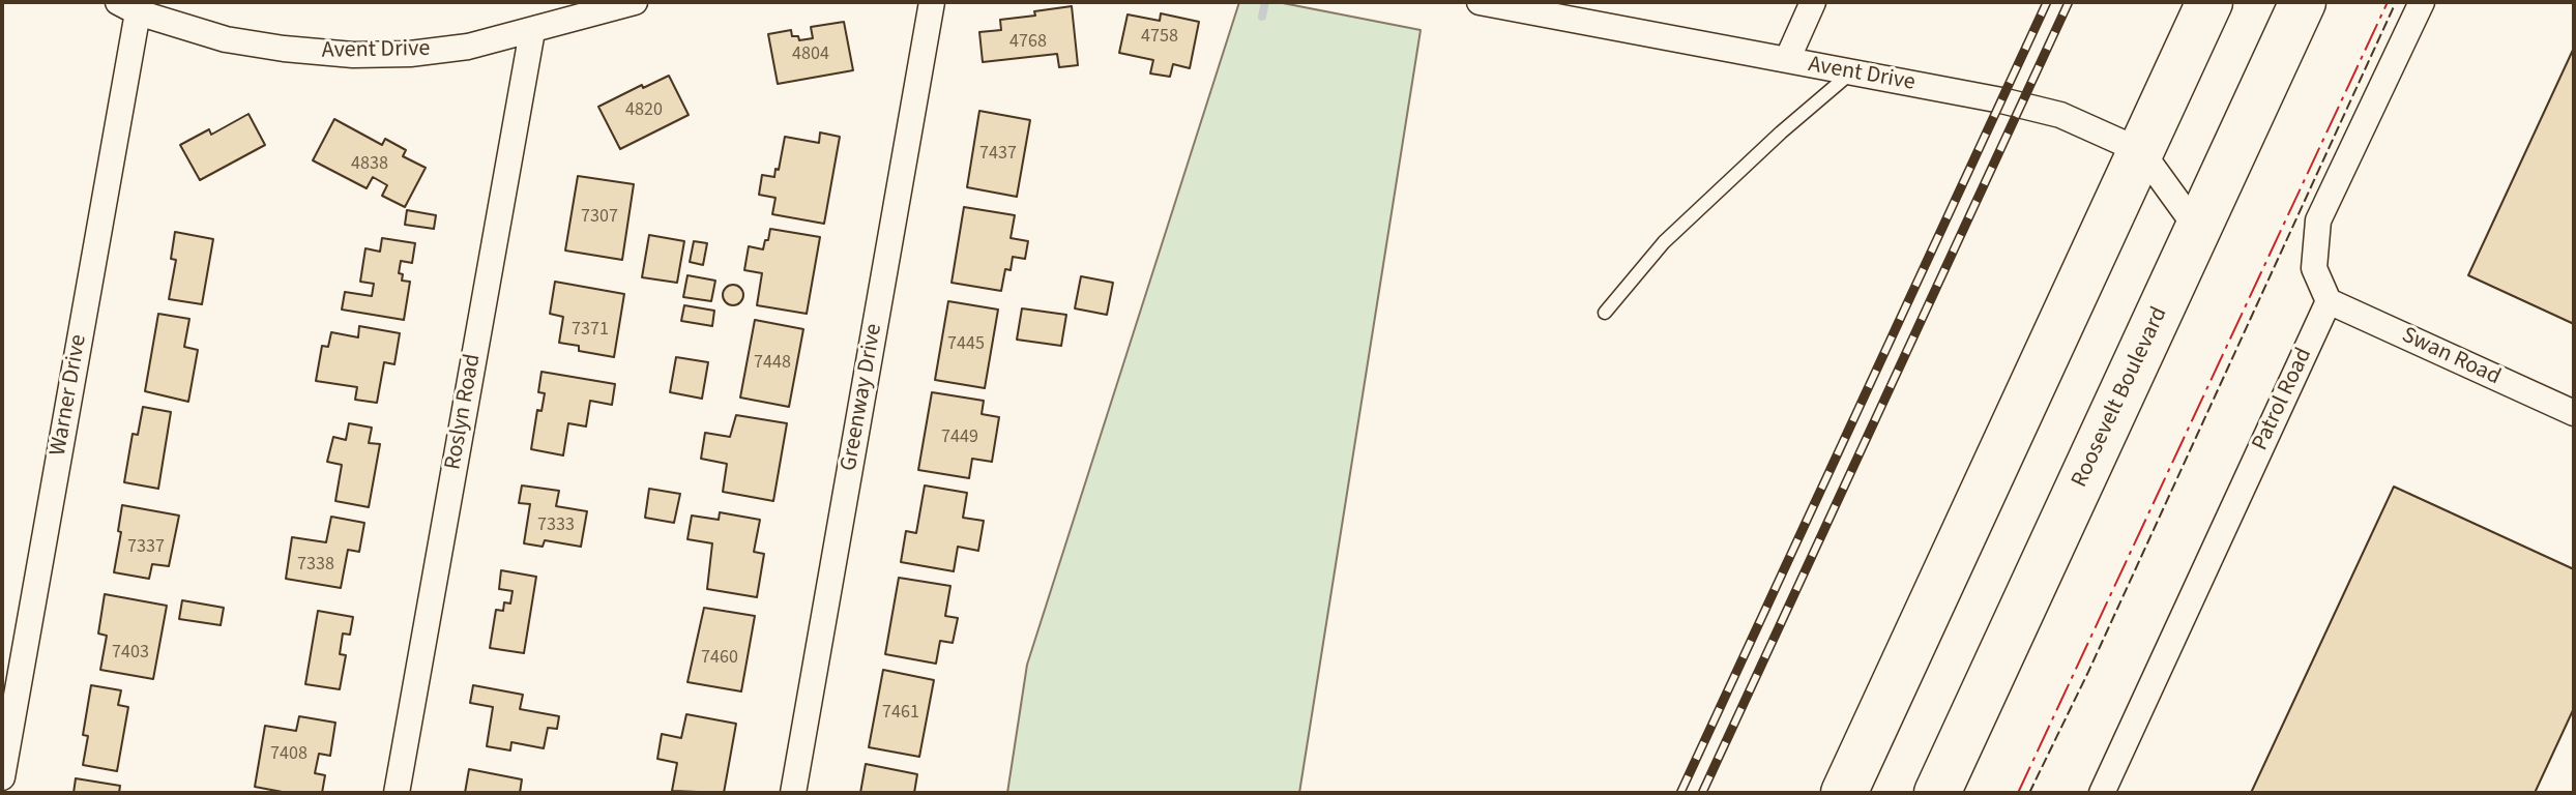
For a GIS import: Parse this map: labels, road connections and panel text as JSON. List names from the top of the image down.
{
  "streets": {
    "highway": ["Roosevelt Boulevard"],
    "street": [
      "Avent Drive",
      "Swan Road",
      "Warner Drive",
      "Greenway Drive",
      "Patrol Road",
      "Roslyn Road"
    ]
  },
  "crossings": [
    ["Avent Drive", "Warner Drive"],
    ["Avent Drive", "Roosevelt Boulevard"],
    ["Avent Drive", "Roslyn Road"],
    ["Swan Road", "Patrol Road"]
  ],
  "house_numbers": [
    "4758",
    "4768",
    "4804",
    "4820",
    "7437",
    "4838",
    "7307",
    "7371",
    "7445",
    "7448",
    "7449",
    "7333",
    "7337",
    "7338",
    "7403",
    "7460",
    "7461",
    "7408"
  ]
}
